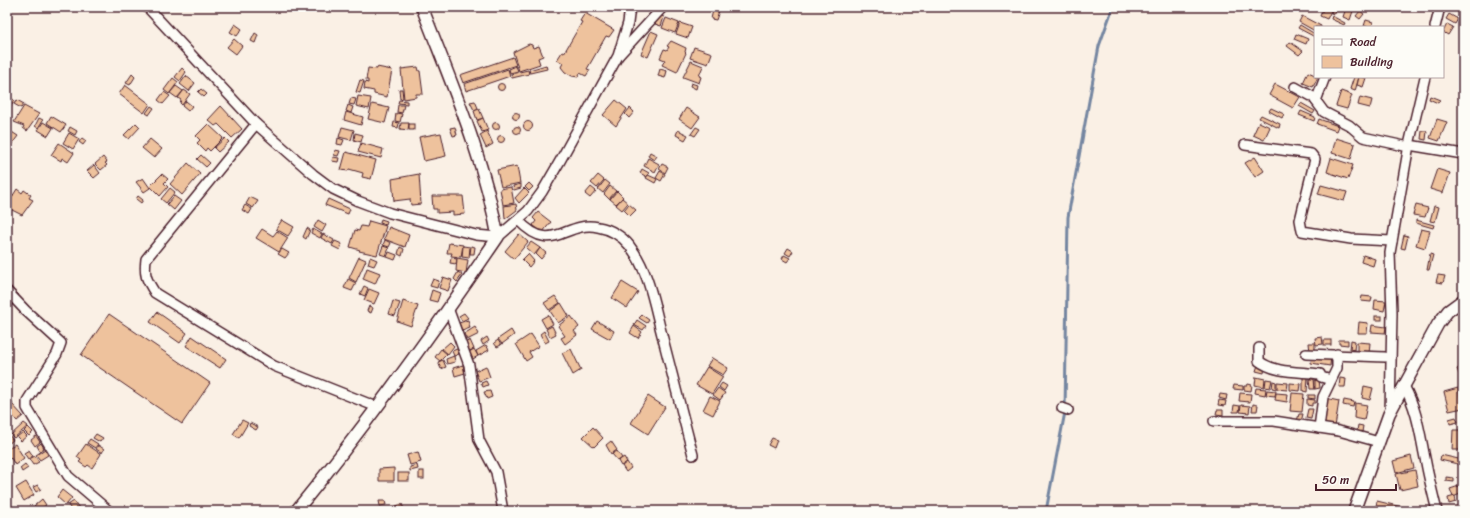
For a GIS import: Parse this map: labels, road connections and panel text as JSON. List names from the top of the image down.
{
  "legend": ["Road", "Building"],
  "scale_bar": "50 m"
}
